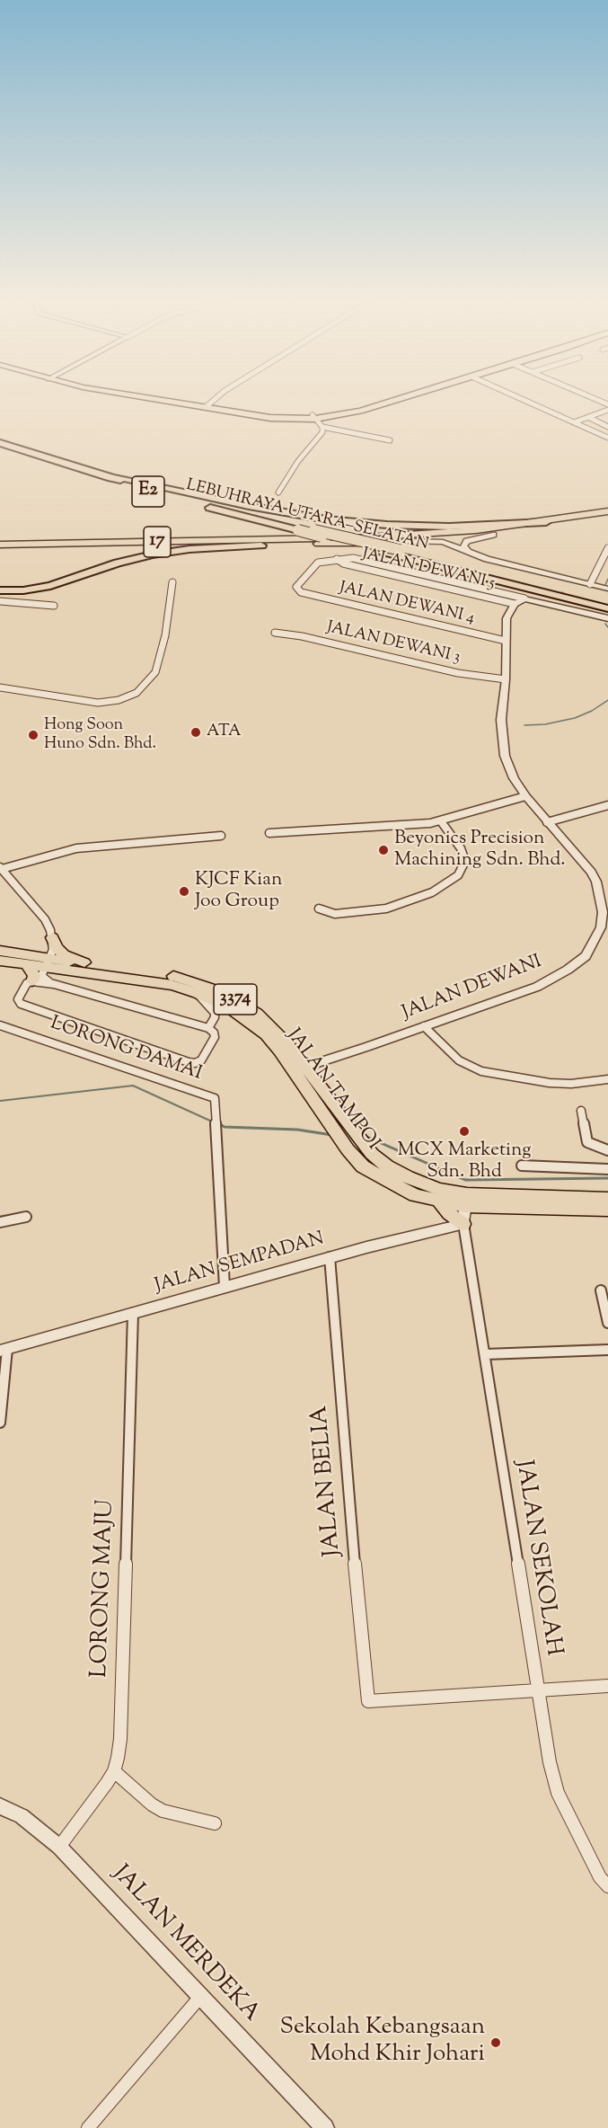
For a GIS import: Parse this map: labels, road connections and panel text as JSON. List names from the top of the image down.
{
  "streets": {
    "highway": ["E2", "LEBUHRAYA UTARA–SELATAN"],
    "main road": ["17", "3374", "JALAN TAMPOI"],
    "street": [
      "JALAN DEWANI 5",
      "JALAN DEWANI 4",
      "JALAN DEWANI 3",
      "JALAN DEWANI",
      "LORONG DAMAI",
      "JALAN SEMPADAN",
      "JALAN BELIA",
      "JALAN SEKOLAH",
      "LORONG MAJU",
      "JALAN MERDEKA"
    ]
  },
  "crossings": [
    ["LEBUHRAYA UTARA–SELATAN", "17"],
    ["JALAN DEWANI 5", "JALAN DEWANI 4"],
    ["JALAN DEWANI 5", "JALAN DEWANI"],
    ["JALAN DEWANI 4", "JALAN DEWANI"],
    ["JALAN DEWANI 3", "JALAN DEWANI"],
    ["JALAN DEWANI", "JALAN TAMPOI"],
    ["LORONG DAMAI", "JALAN SEMPADAN"],
    ["JALAN SEMPADAN", "JALAN BELIA"],
    ["JALAN SEMPADAN", "JALAN SEKOLAH"],
    ["JALAN SEMPADAN", "LORONG MAJU"],
    ["JALAN BELIA", "JALAN SEKOLAH"],
    ["LORONG MAJU", "JALAN MERDEKA"]
  ],
  "places": [
    "ATA",
    "Hong Soon Huno Sdn. Bhd.",
    "Beyonics Precision Machining Sdn. Bhd.",
    "KJCF Kian Joo Group",
    "MCX Marketing Sdn. Bhd",
    "Sekolah Kebangsaan Mohd Khir Johari"
  ]
}
